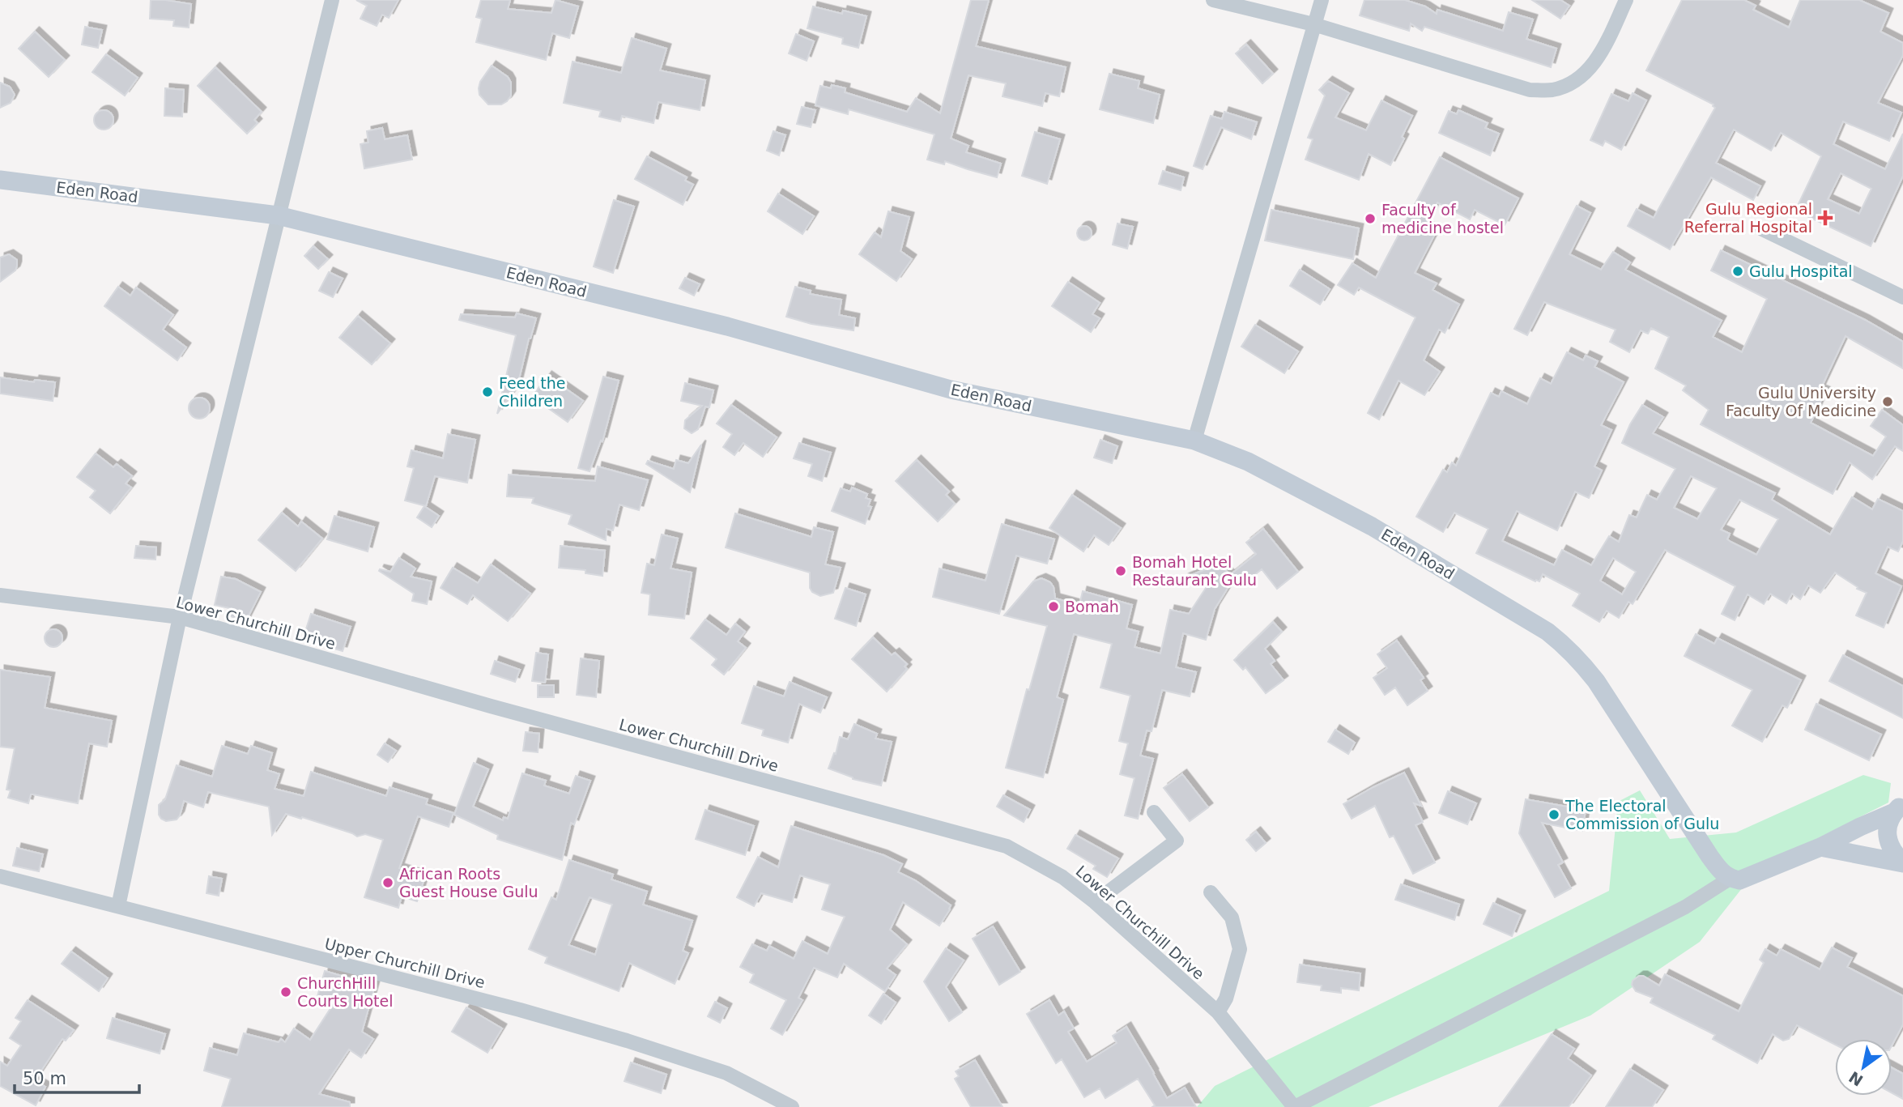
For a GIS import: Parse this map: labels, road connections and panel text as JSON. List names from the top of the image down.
{
  "streets": {
    "street": ["Eden Road", "Lower Churchill Drive", "Upper Churchill Drive"]
  },
  "places": {
    "health": ["Gulu Regional Referral Hospital"],
    "other": [
      "Faculty of medicine hostel",
      "Gulu Hospital",
      "Feed the Children",
      "Gulu University Faculty Of Medicine",
      "Bomah Hotel Restaurant Gulu",
      "Bomah",
      "The Electoral Commission of Gulu",
      "African Roots Guest House Gulu",
      "ChurchHill Courts Hotel"
    ]
  },
  "scale_bar": "50 m",
  "north": "bottom left"
}
